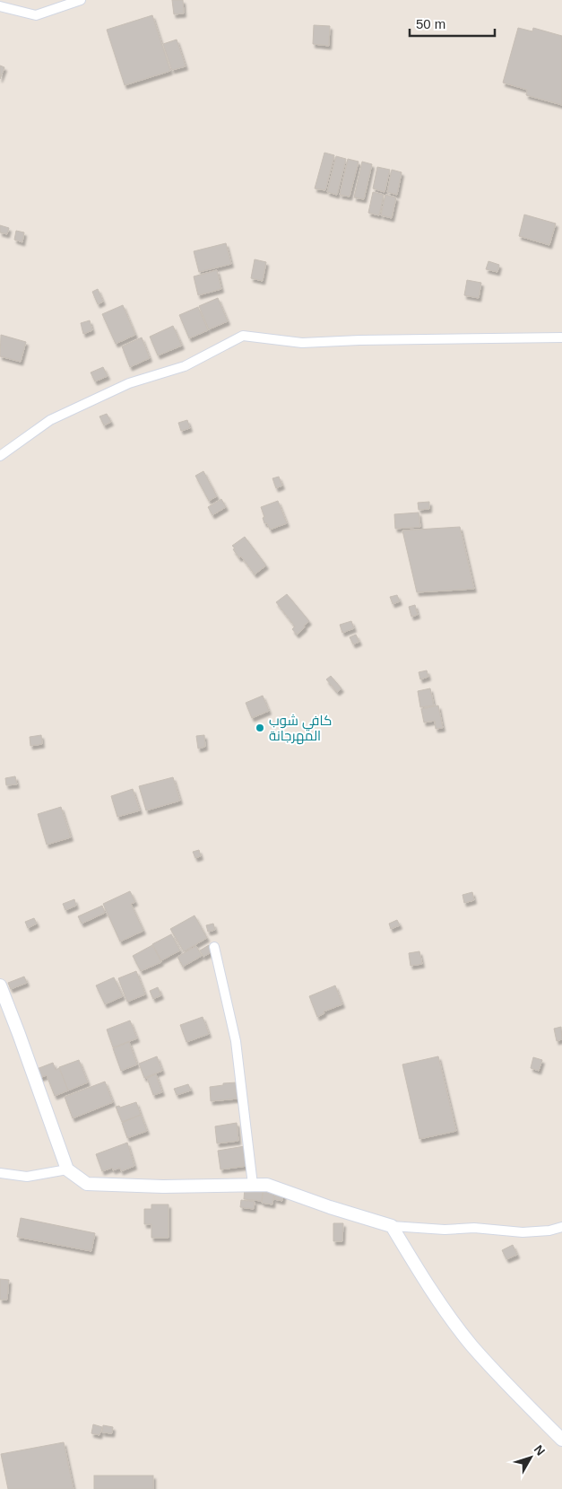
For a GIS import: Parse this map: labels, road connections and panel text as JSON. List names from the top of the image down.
{
  "places": ["كافي شوب المهرجانة"],
  "scale_bar": "50 m",
  "north": "top right"
}
